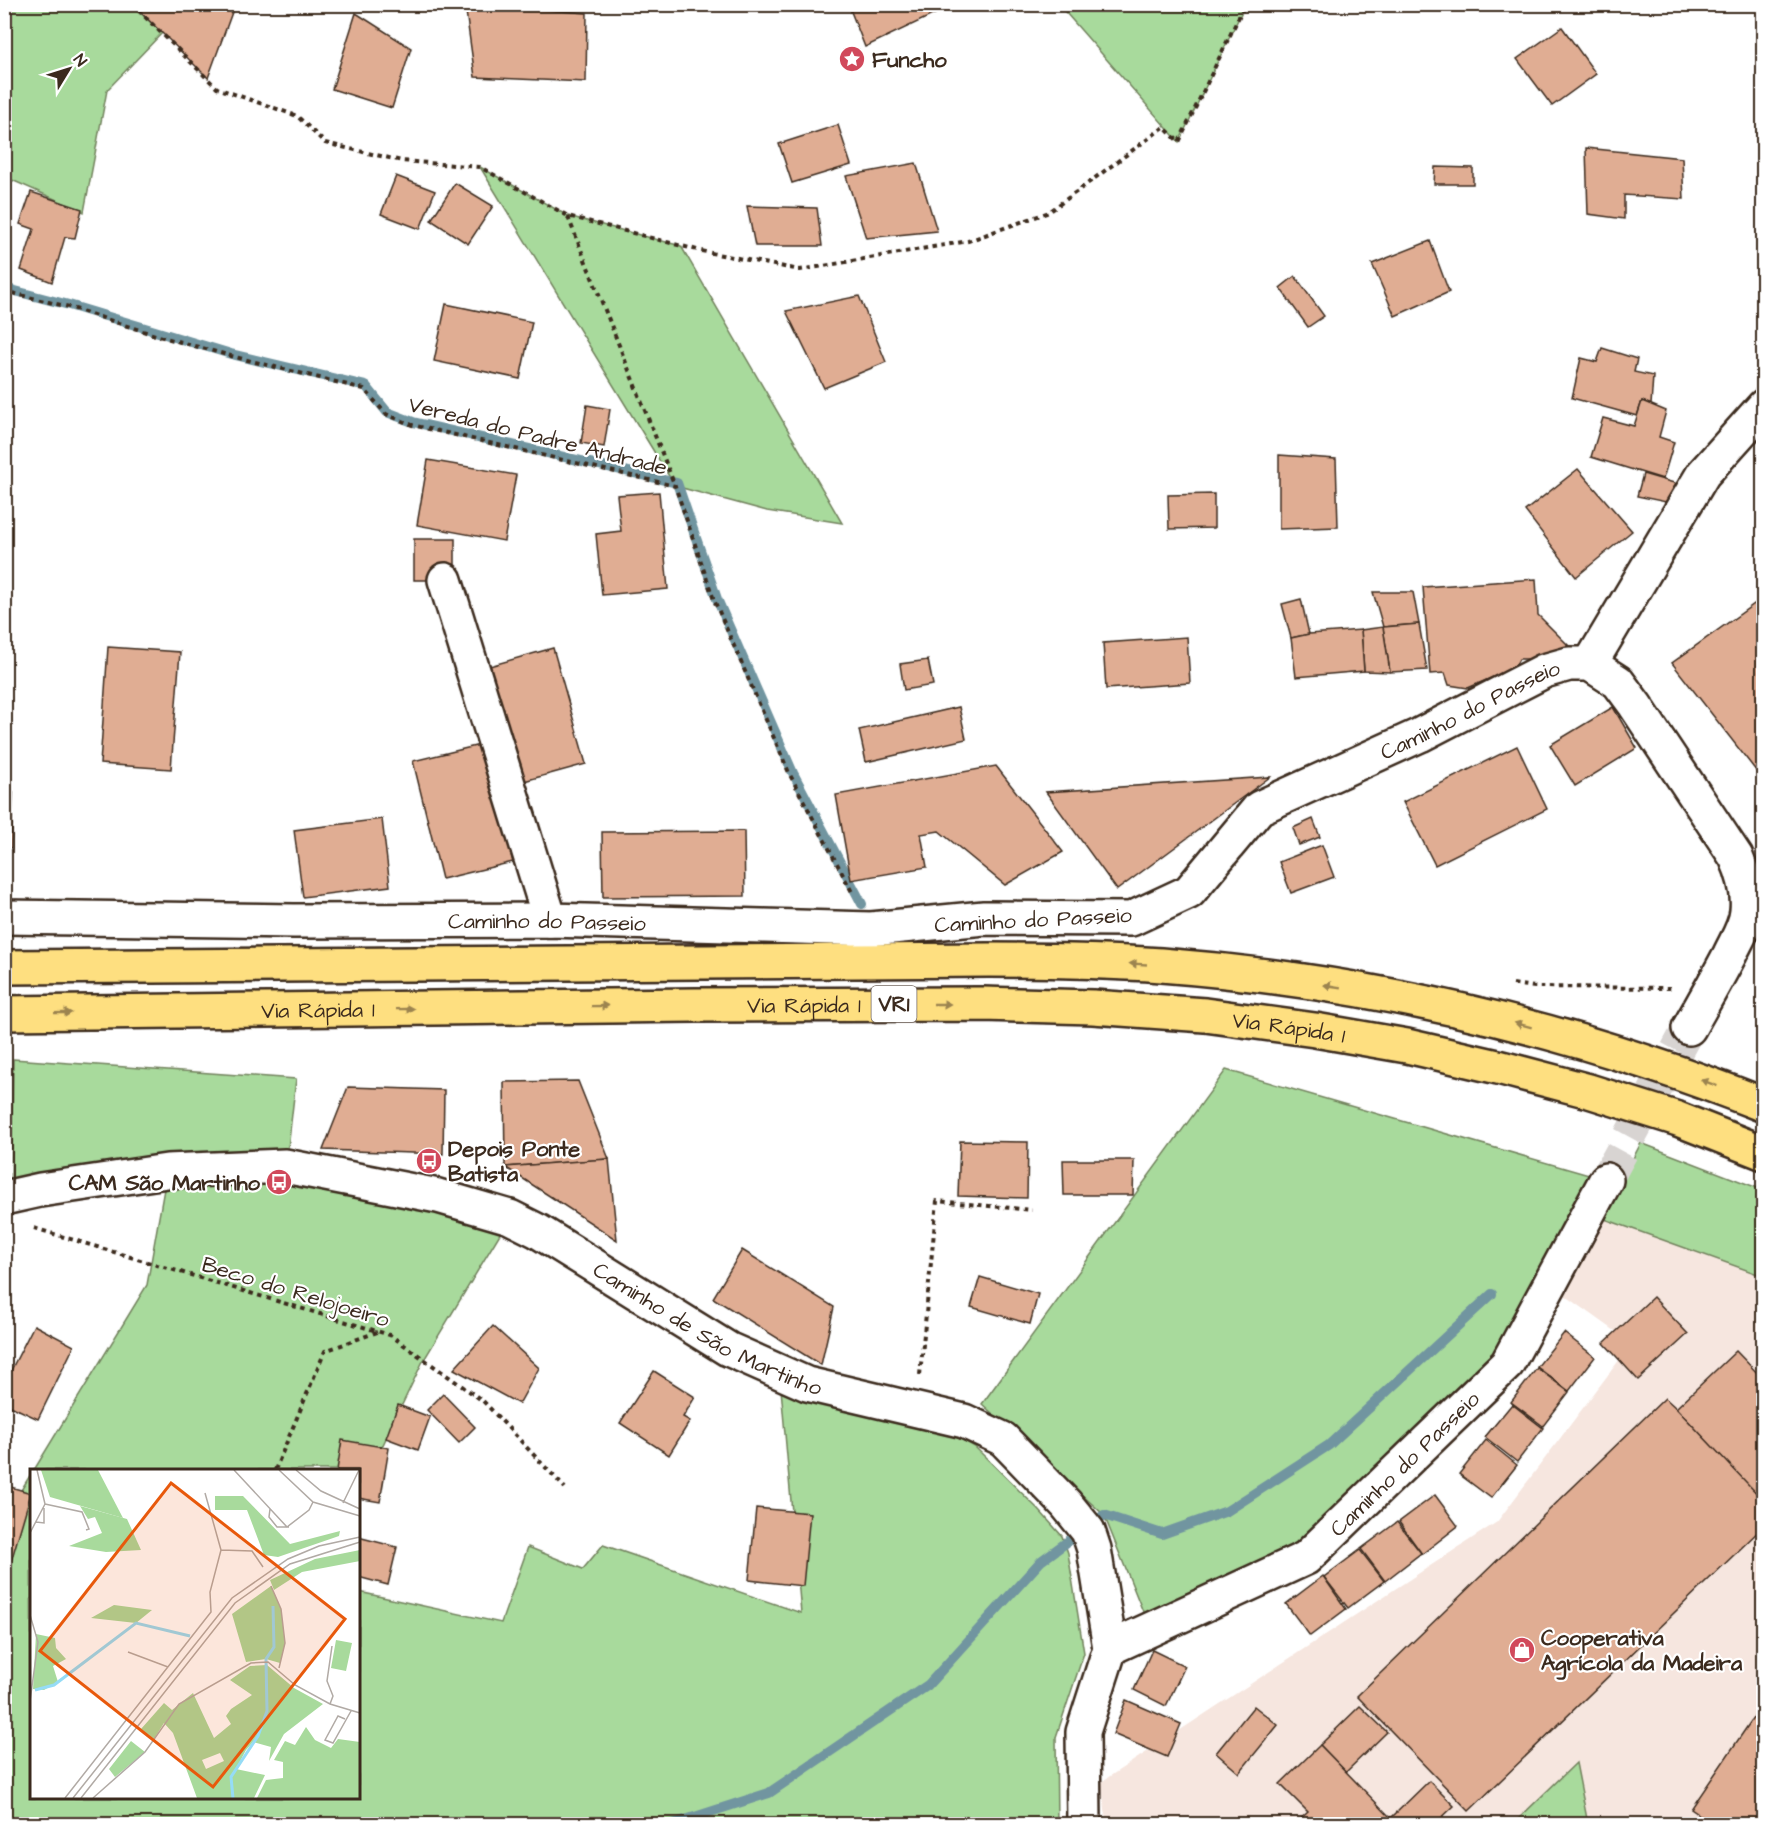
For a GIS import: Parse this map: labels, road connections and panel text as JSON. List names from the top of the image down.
{
  "streets": {
    "highway": ["VR1", "Via Rápida 1"],
    "street": ["Caminho do Passeio", "Caminho de São Martinho"],
    "path": ["Vereda do Padre Andrade", "Beco do Relojoeiro"]
  },
  "crossings": [
    ["Vereda do Padre Andrade", "Caminho do Passeio"],
    ["Caminho do Passeio", "Caminho de São Martinho"]
  ],
  "places": {
    "place": ["Funcho"],
    "bus stop": ["Depois Ponte Batista", "CAM São Martinho"],
    "shop": ["Cooperativa Agrícola da Madeira"]
  },
  "north": "top right"
}
